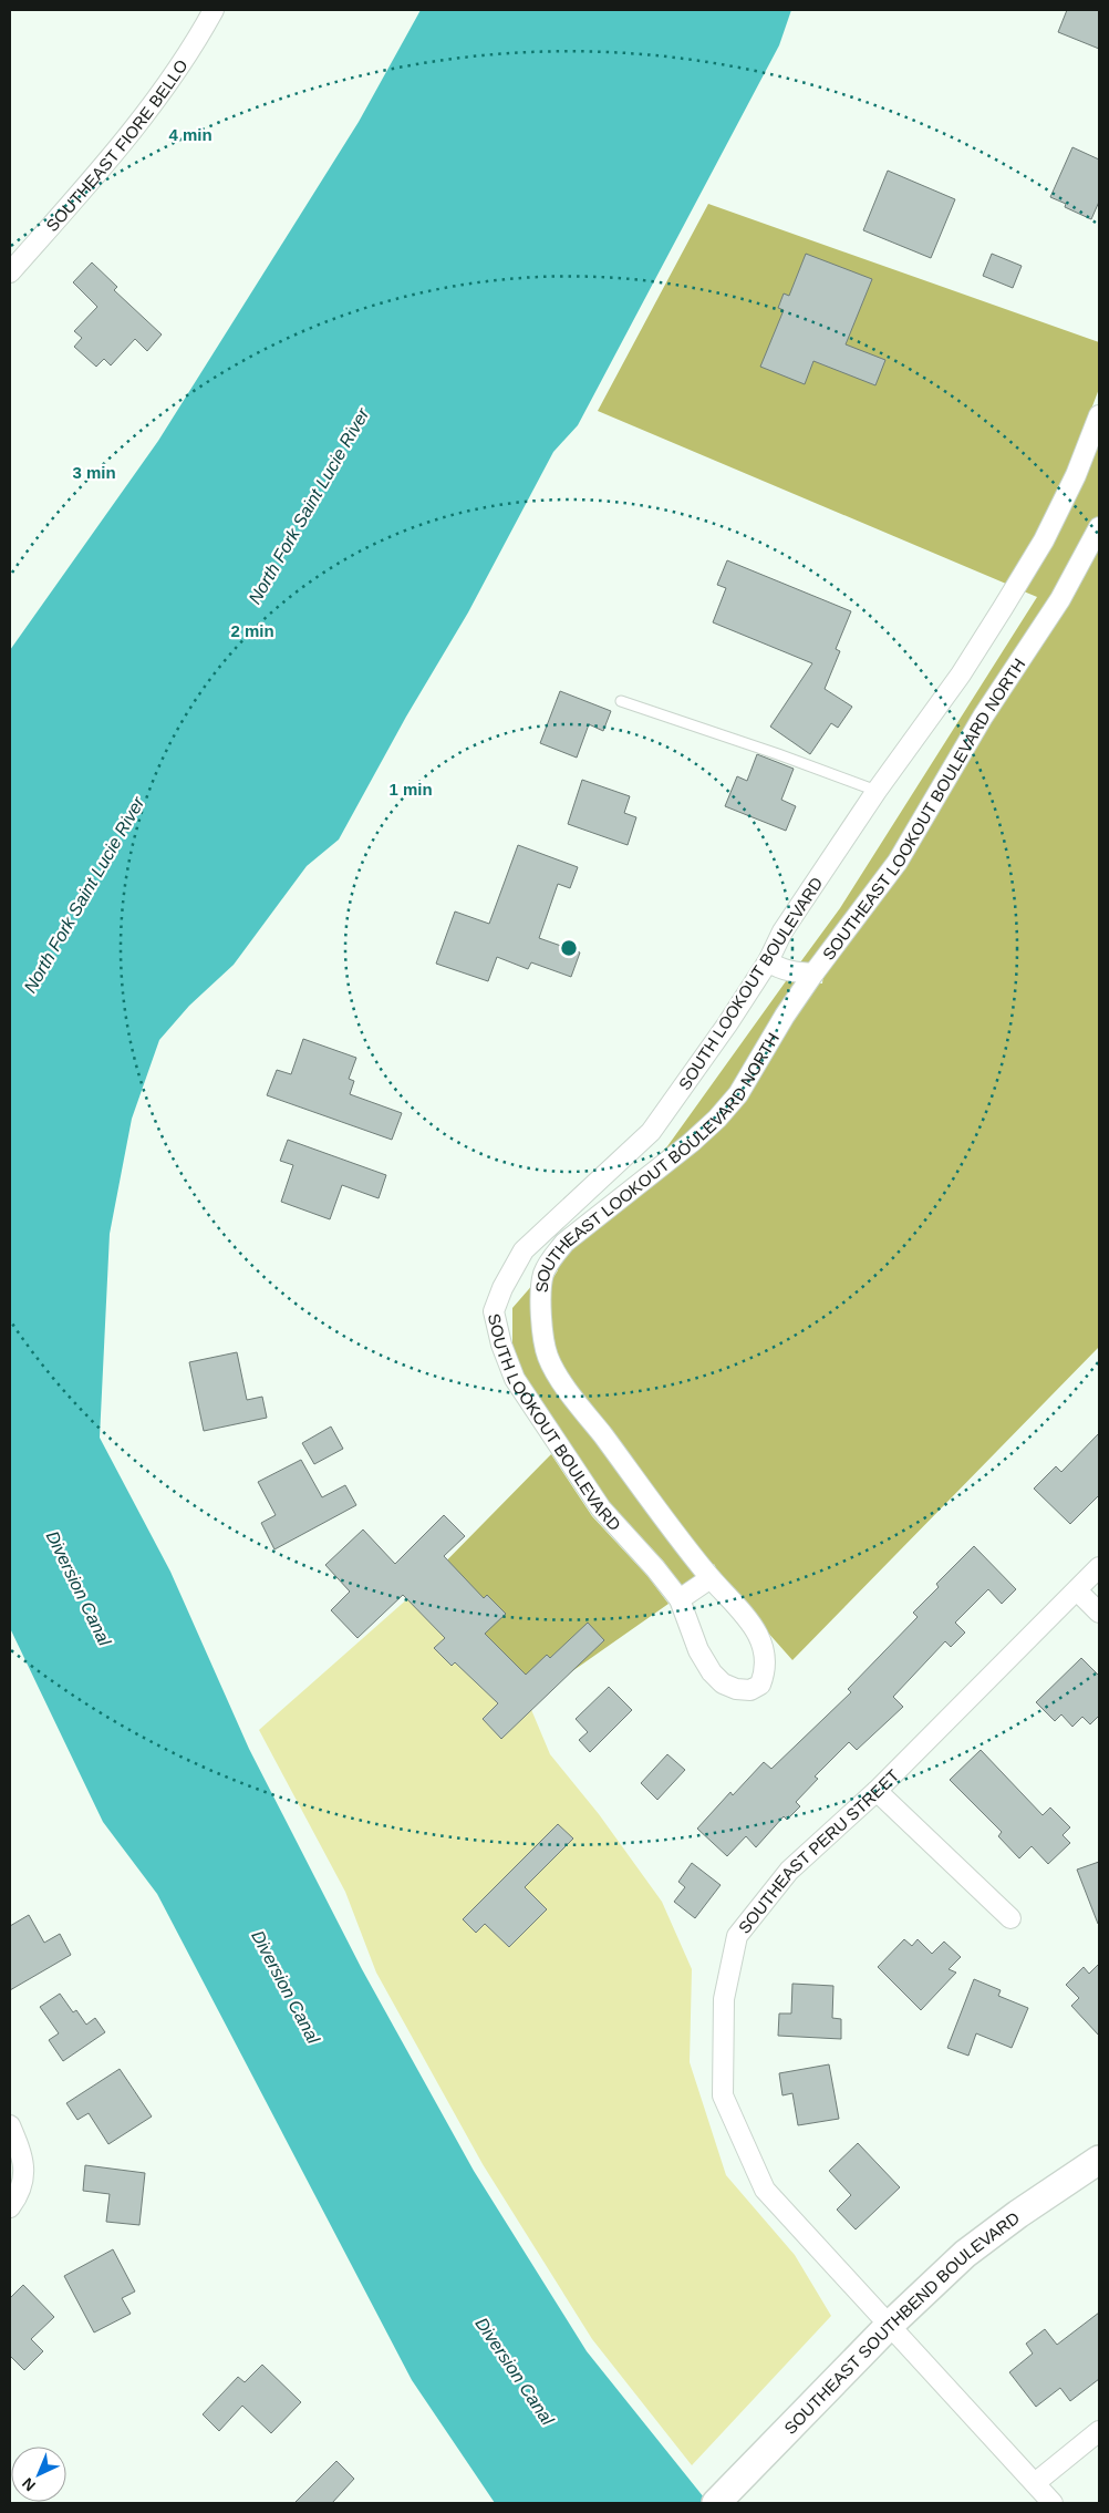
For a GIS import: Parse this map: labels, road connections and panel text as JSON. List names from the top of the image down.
{
  "streets": {
    "street": [
      "SOUTHEAST FIORE BELLO",
      "SOUTHEAST LOOKOUT BOULEVARD NORTH",
      "SOUTH LOOKOUT BOULEVARD",
      "SOUTHEAST PERU STREET",
      "SOUTHEAST SOUTHBEND BOULEVARD"
    ]
  },
  "crossings": [
    ["SOUTHEAST LOOKOUT BOULEVARD NORTH", "SOUTH LOOKOUT BOULEVARD"],
    ["SOUTHEAST PERU STREET", "SOUTHEAST SOUTHBEND BOULEVARD"]
  ],
  "water": ["North Fork Saint Lucie River", "Diversion Canal"],
  "north": "bottom left",
  "rings": [
    "4 min",
    "3 min",
    "2 min",
    "1 min"
  ]
}
